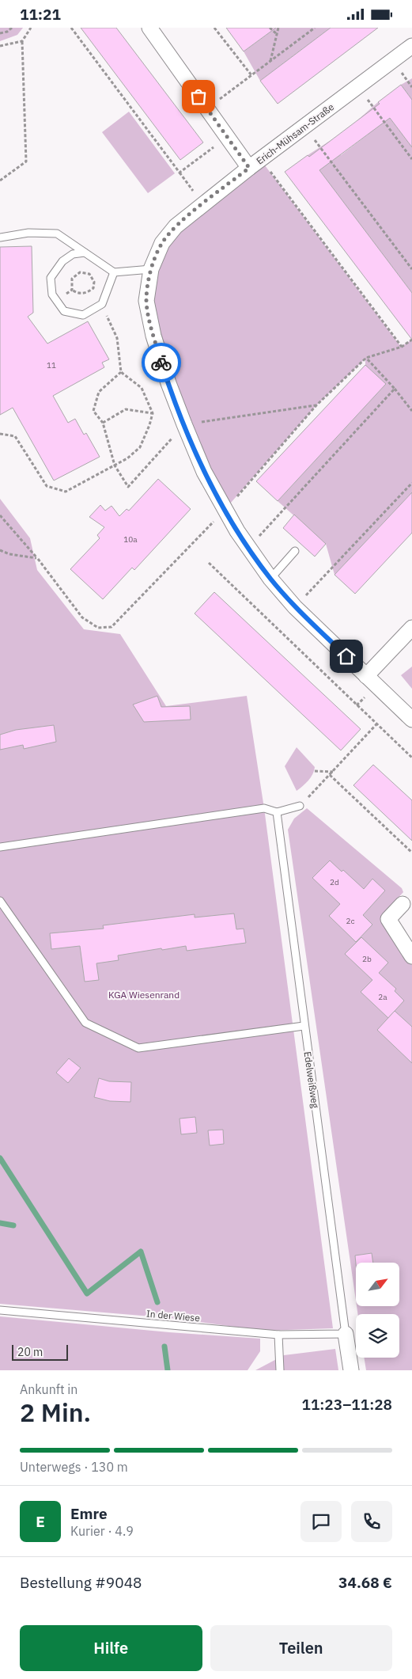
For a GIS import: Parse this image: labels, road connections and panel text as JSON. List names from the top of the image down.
{
  "streets": {
    "street": ["Erich-Mühsam-Straße", "Edelweißweg"],
    "lane": ["In der Wiese"]
  },
  "crossings": [
    ["Edelweißweg", "In der Wiese"]
  ],
  "parks": ["KGA Wiesenrand"],
  "house_numbers": [
    "11",
    "10a",
    "2d",
    "2c",
    "2b",
    "2a"
  ],
  "scale_bar": "20 m",
  "north": "top right",
  "page": {
    "status": "11:21",
    "scale": "20 m",
    "heading": ["2 Min.", "Ankunft in", "11:23–11:28"],
    "panel": [
      "Emre",
      "Kurier · 4.9",
      "Bestellung #9048",
      "34.68 €"
    ],
    "bar": "Unterwegs · 130 m",
    "round": "E",
    "buttons": ["Hilfe", "Teilen"]
  }
}
